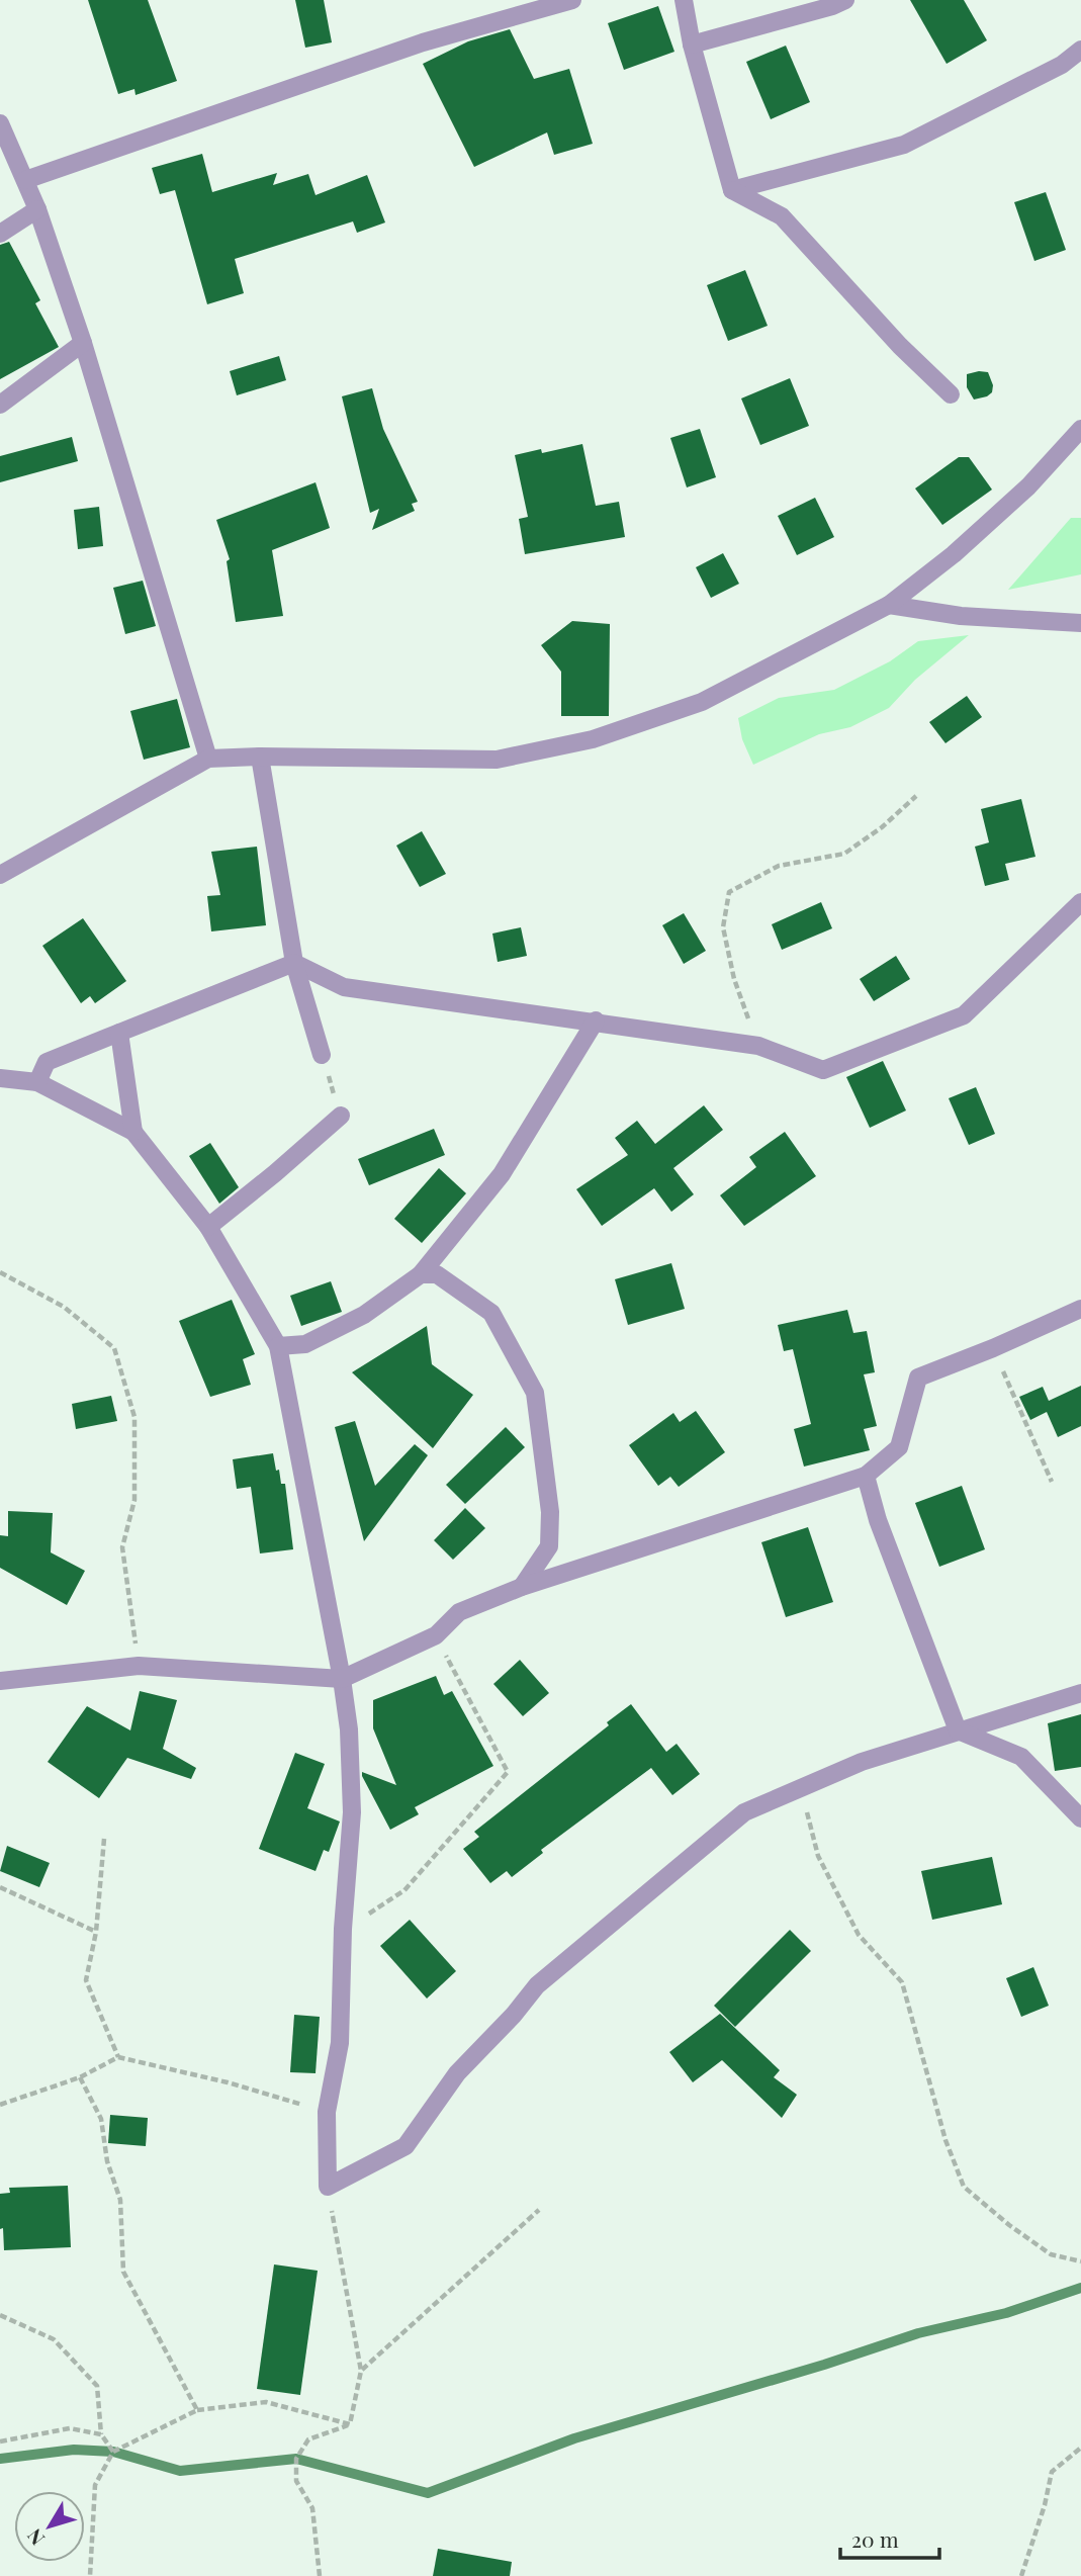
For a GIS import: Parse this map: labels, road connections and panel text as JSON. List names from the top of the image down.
{
  "scale_bar": "20 m",
  "north": "bottom left"
}
